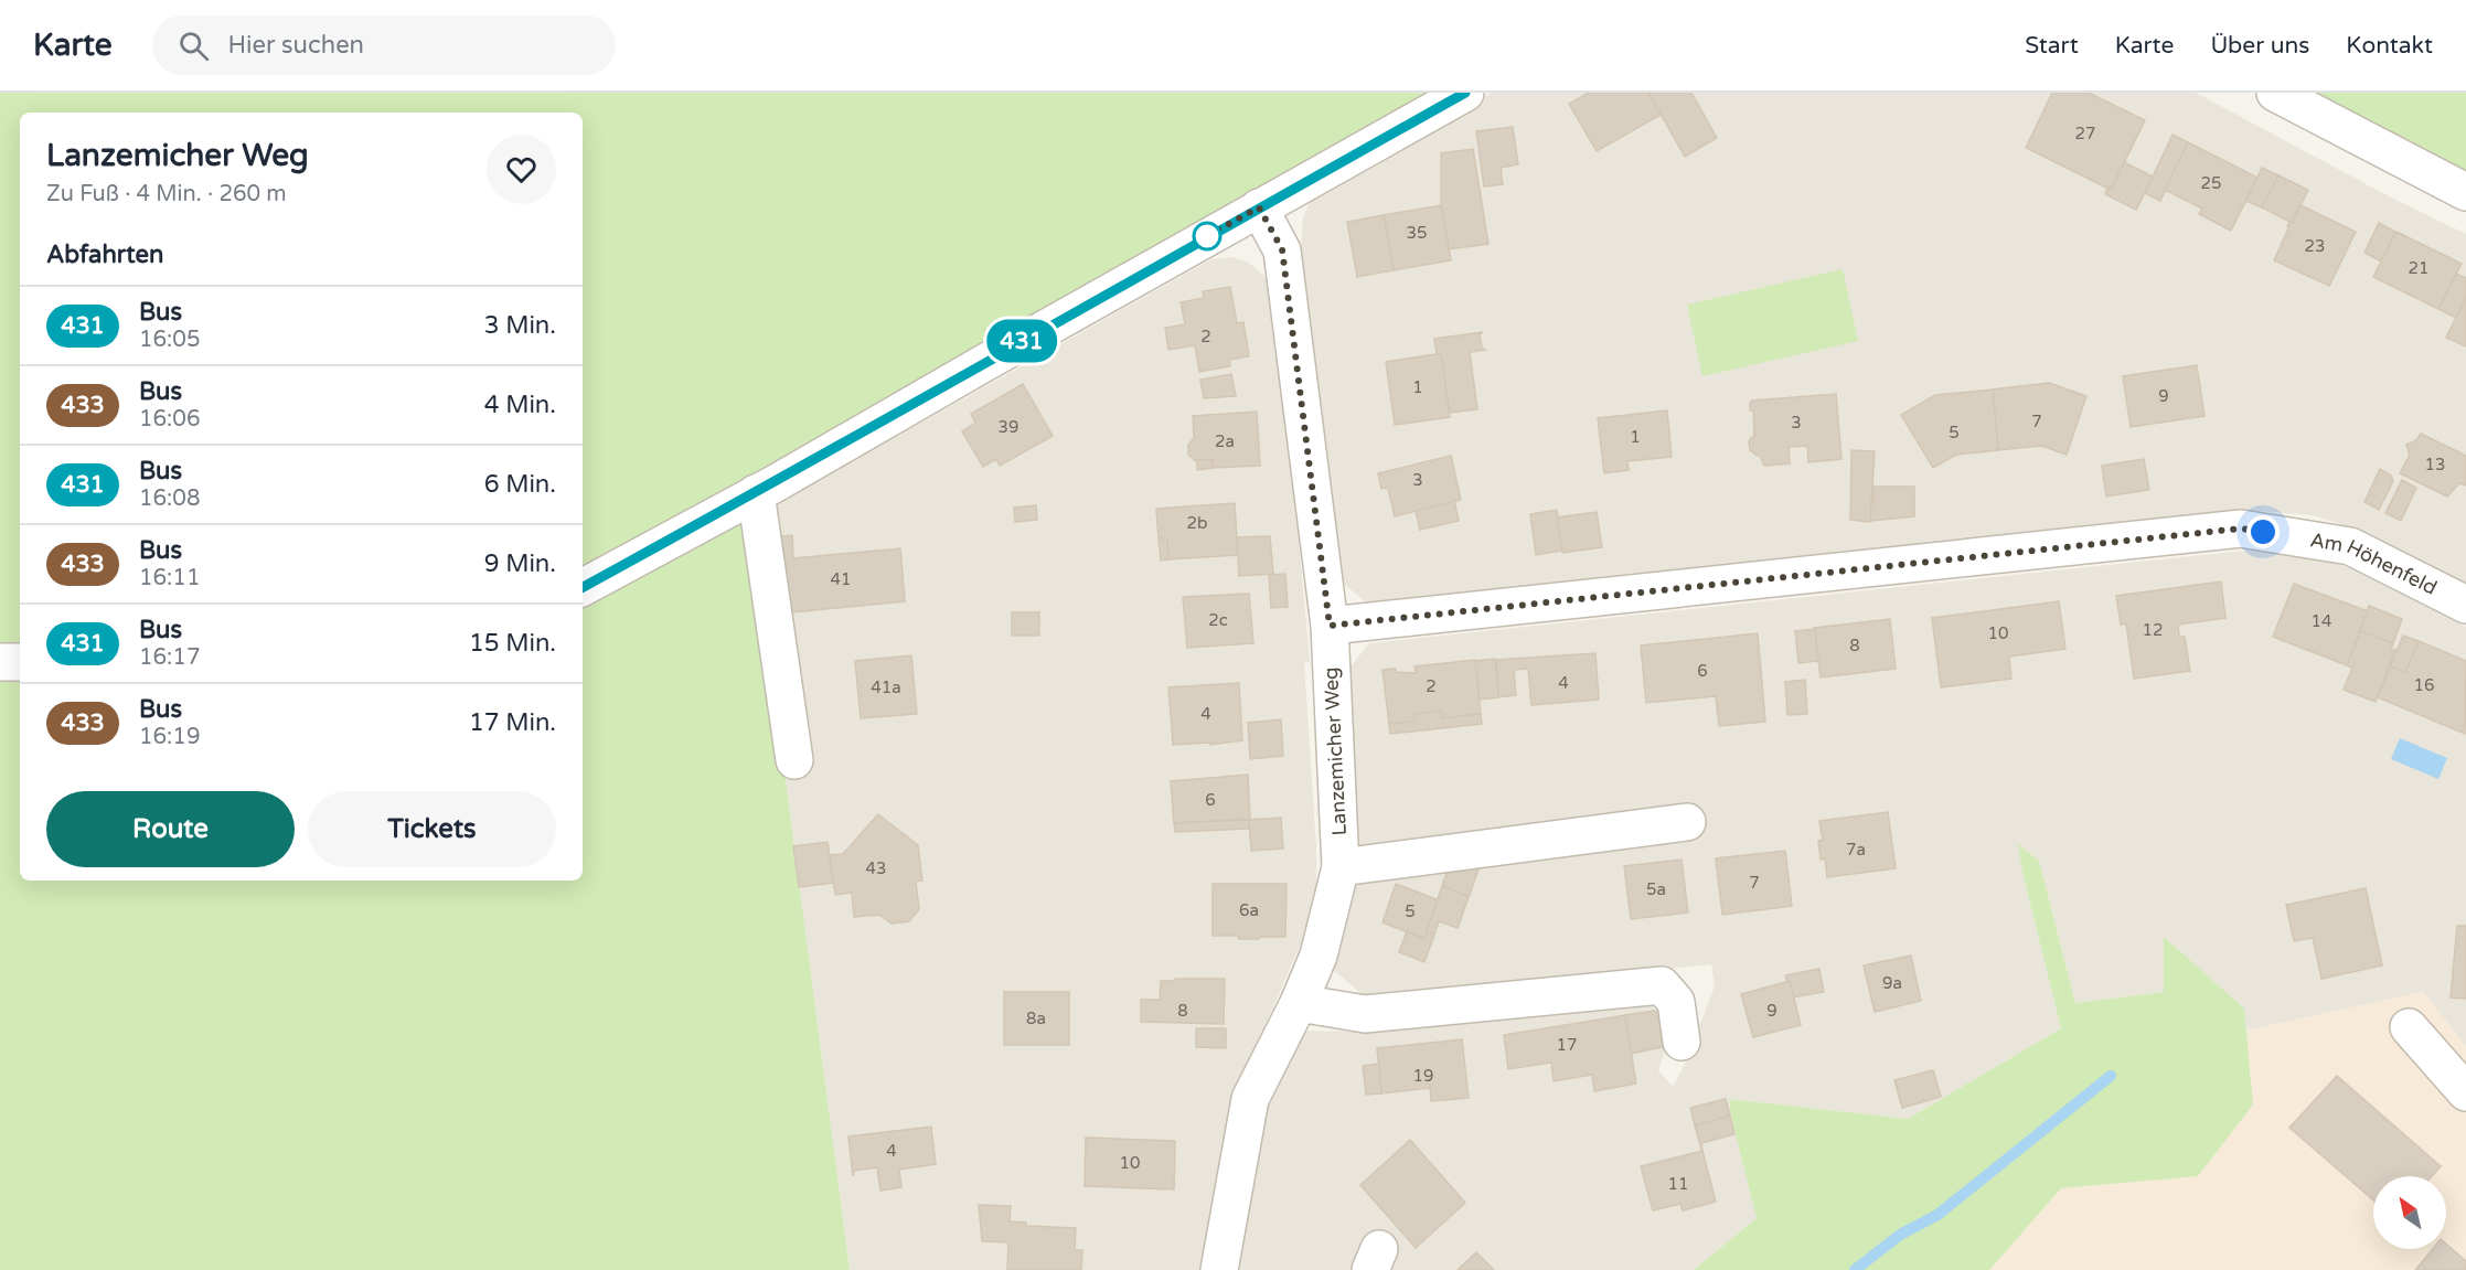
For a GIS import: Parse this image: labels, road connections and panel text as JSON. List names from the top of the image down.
{
  "streets": {
    "street": ["Am Höhenfeld", "Lanzemicher Weg"]
  },
  "crossings": [
    ["Am Höhenfeld", "Lanzemicher Weg"]
  ],
  "lines": ["bus line 431"],
  "house_numbers": [
    "27",
    "25",
    "35",
    "23",
    "21",
    "2",
    "1",
    "9",
    "7",
    "3",
    "39",
    "5",
    "1",
    "2a",
    "13",
    "3",
    "2b",
    "41",
    "2c",
    "14",
    "12",
    "10",
    "8",
    "6",
    "4",
    "16",
    "2",
    "41a",
    "4",
    "6",
    "7a",
    "43",
    "7",
    "5a",
    "6a",
    "5",
    "9a",
    "8",
    "9",
    "8a",
    "17",
    "19",
    "4",
    "10",
    "11"
  ],
  "north": "top left",
  "page": {
    "header": "Karte",
    "search": "Hier suchen",
    "nav": [
      "Start",
      "Karte",
      "Über uns",
      "Kontakt"
    ],
    "on_map": "431",
    "heading": [
      ["Lanzemicher Weg", "Zu Fuß · 4 Min. · 260 m"],
      "Abfahrten"
    ],
    "list": [
      {
        "mark": "431",
        "name": "Bus",
        "note": "16:05",
        "value": "3 Min."
      },
      {
        "mark": "433",
        "name": "Bus",
        "note": "16:06",
        "value": "4 Min."
      },
      {
        "mark": "431",
        "name": "Bus",
        "note": "16:08",
        "value": "6 Min."
      },
      {
        "mark": "433",
        "name": "Bus",
        "note": "16:11",
        "value": "9 Min."
      },
      {
        "mark": "431",
        "name": "Bus",
        "note": "16:17",
        "value": "15 Min."
      },
      {
        "mark": "433",
        "name": "Bus",
        "note": "16:19",
        "value": "17 Min."
      }
    ],
    "buttons": ["Route", "Tickets"]
  }
}
